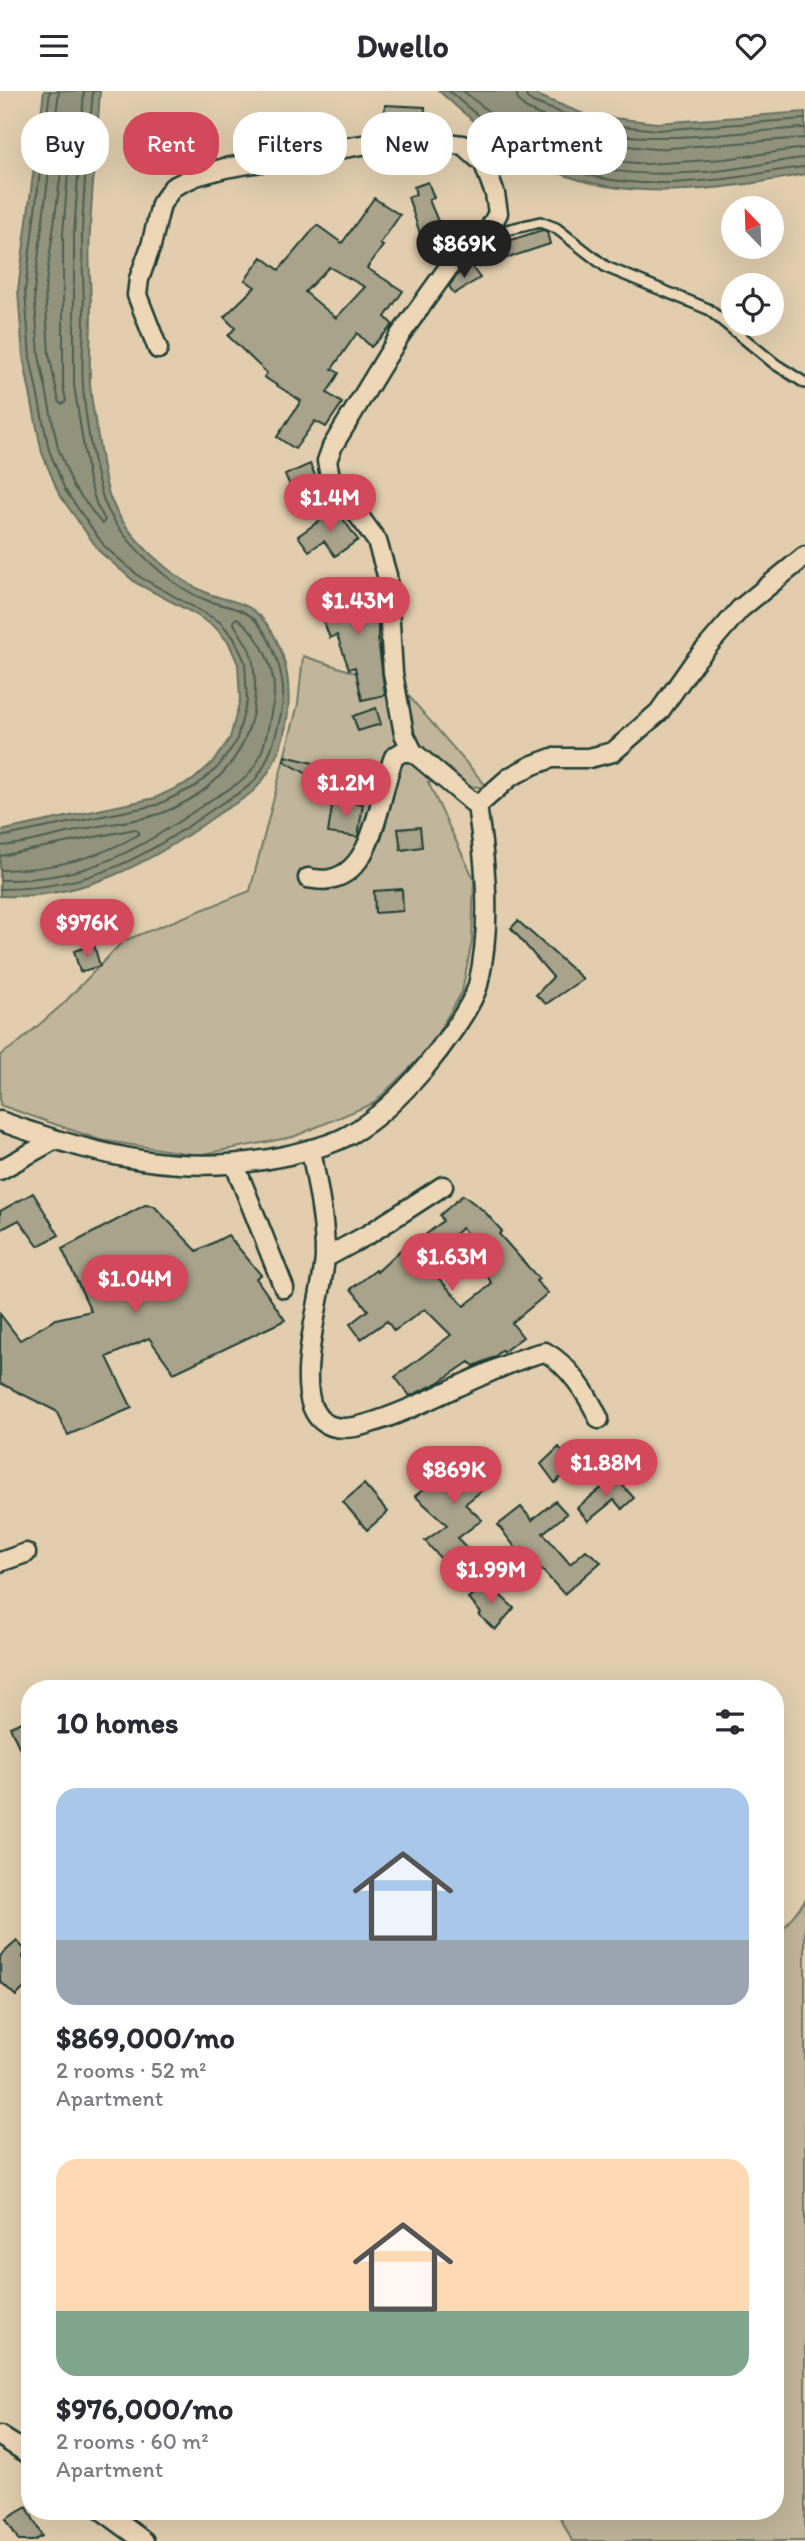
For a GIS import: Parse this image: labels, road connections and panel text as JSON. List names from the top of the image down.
{
  "north": "top left",
  "page": {
    "header": "Dwello",
    "chip": [
      "Buy",
      "Rent",
      "Filters",
      "New",
      "Apartment"
    ],
    "price": [
      "$869K",
      "$1.4M",
      "$1.43M",
      "$1.2M",
      "$976K",
      "$1.63M",
      "$1.04M",
      "$1.88M",
      "$869K",
      "$1.99M"
    ],
    "heading": "10 homes",
    "list": [
      {
        "name": "$869,000/mo",
        "note": "2 rooms · 52 m² · Apartment"
      },
      {
        "name": "$976,000/mo",
        "note": "2 rooms · 60 m² · Apartment"
      }
    ]
  }
}
